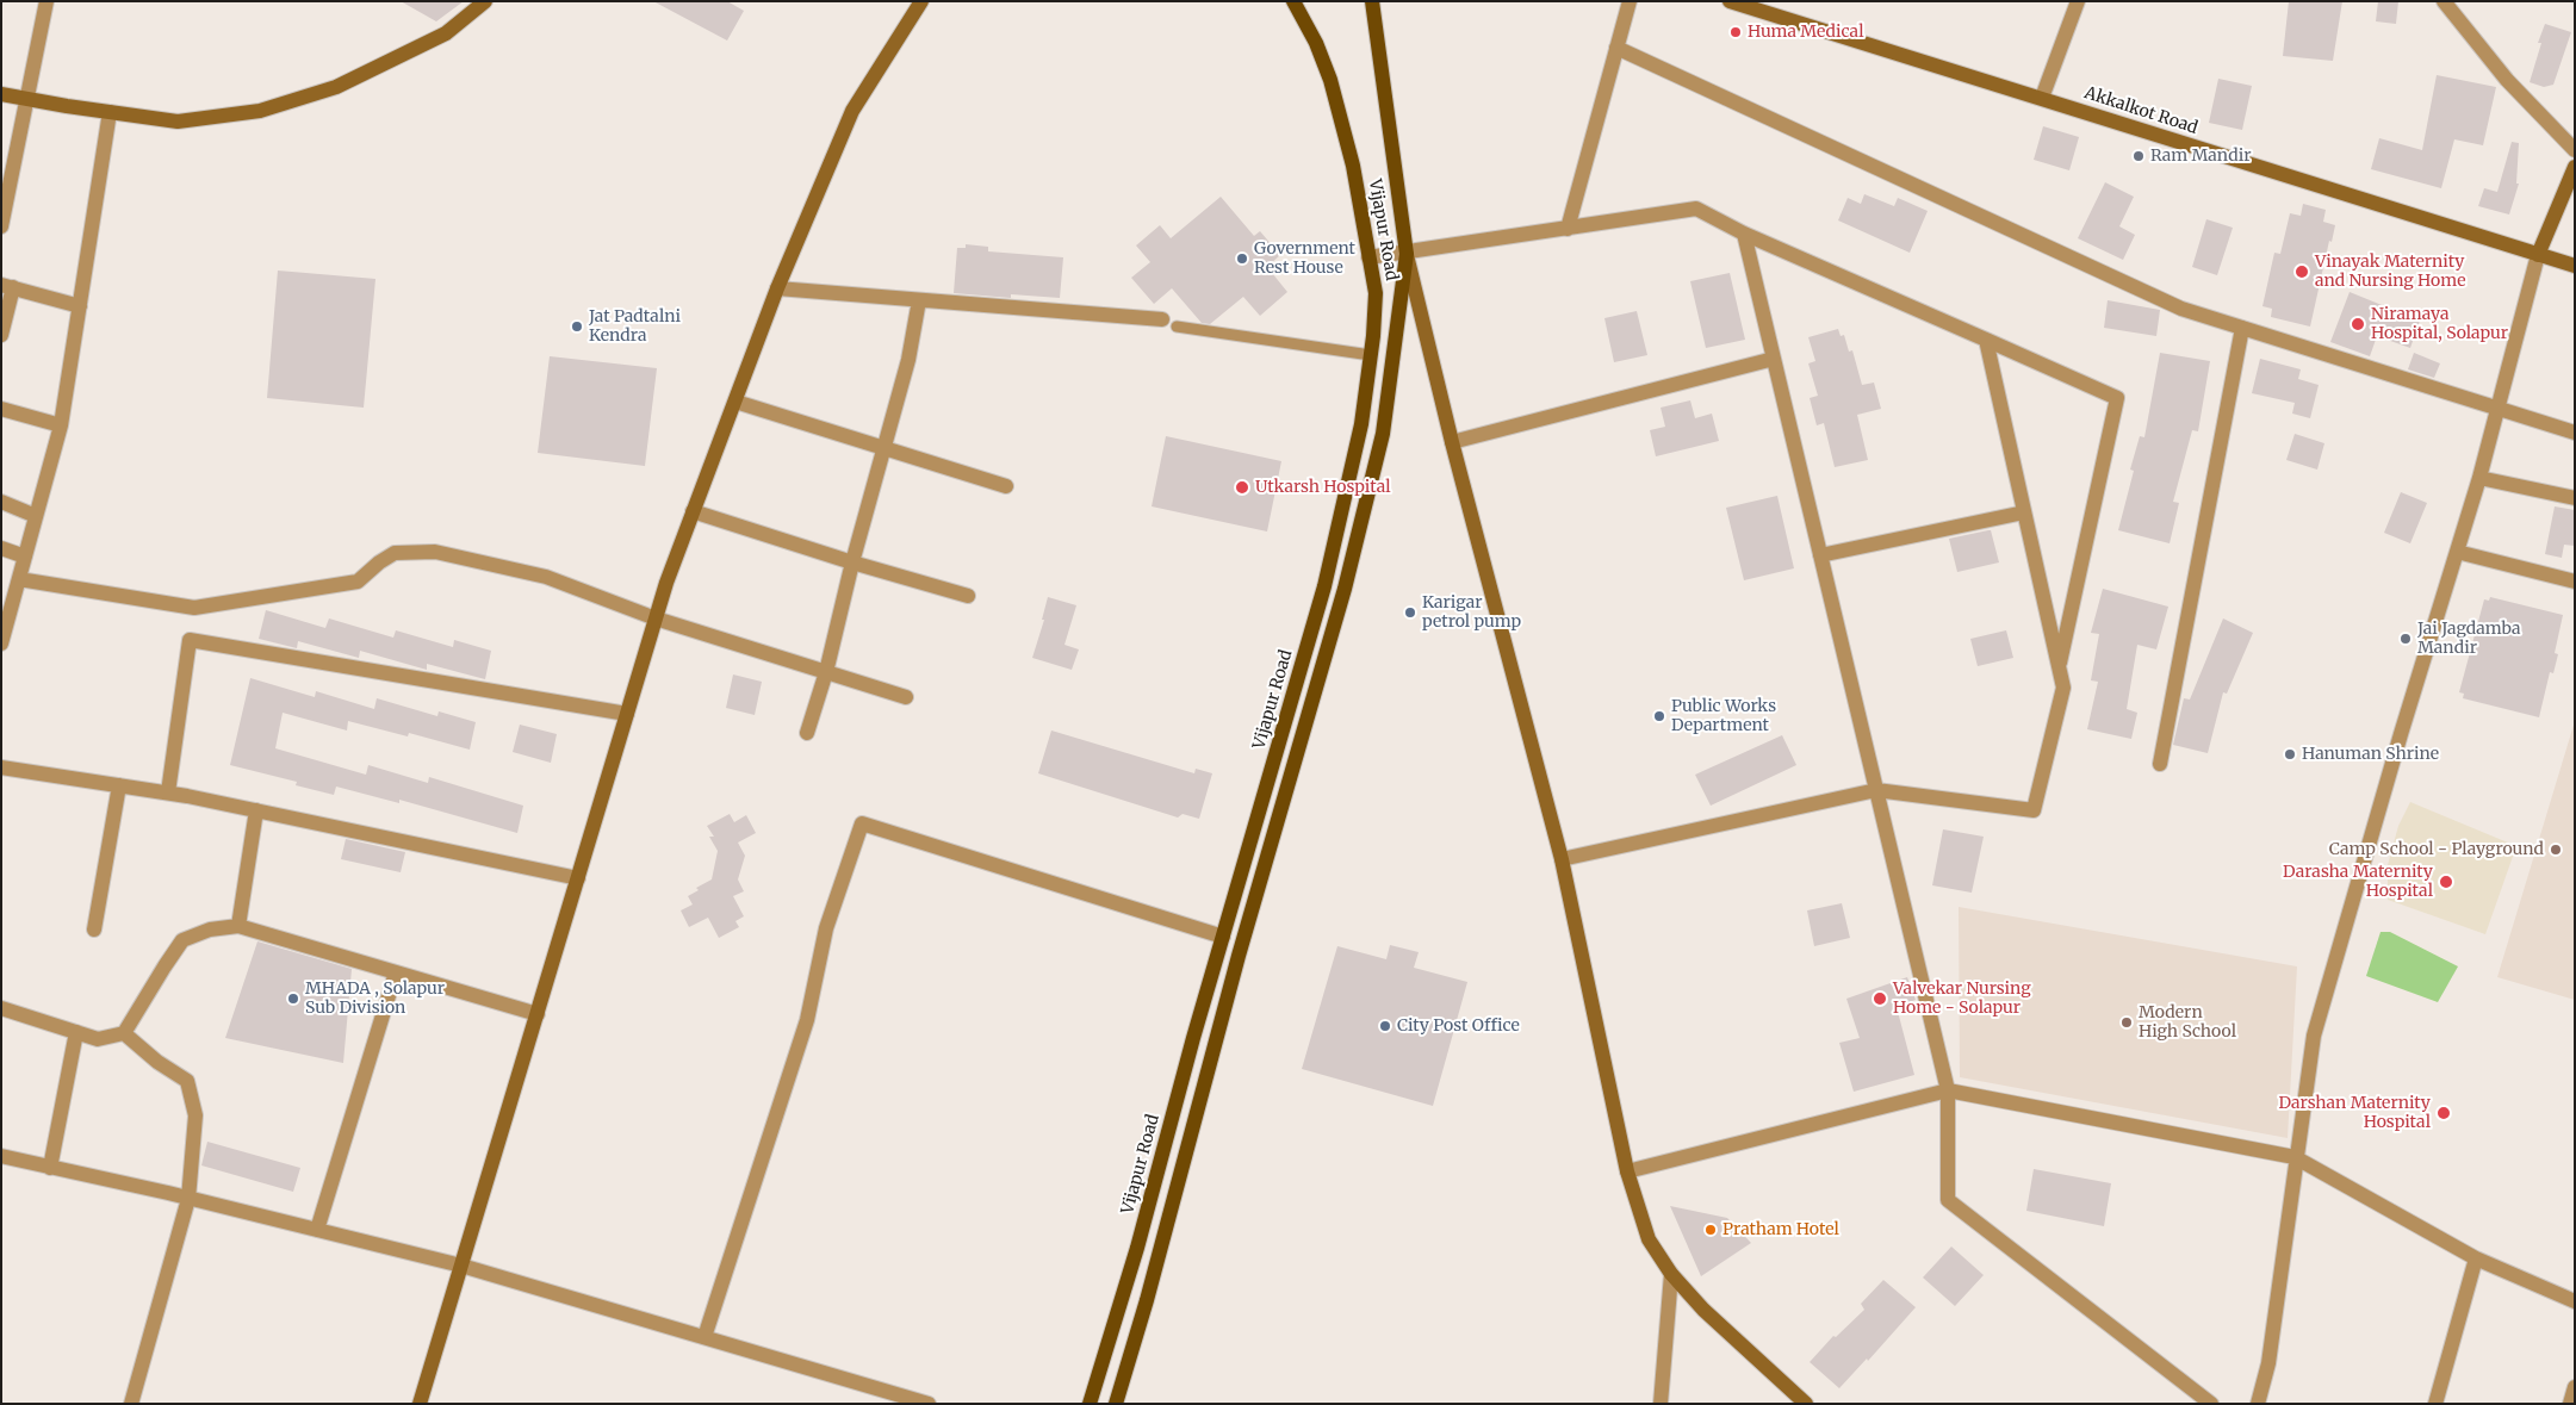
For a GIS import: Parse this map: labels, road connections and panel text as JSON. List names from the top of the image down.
{
  "streets": {
    "main road": ["Akkalkot Road", "Vijapur Road"]
  },
  "places": [
    "Huma Medical",
    "Ram Mandir",
    "Government Rest House",
    "Vinayak Maternity and Nursing Home",
    "Niramaya Hospital, Solapur",
    "Jat Padtalni Kendra",
    "Utkarsh Hospital",
    "Karigar petrol pump",
    "Jai Jagdamba Mandir",
    "Public Works Department",
    "Hanuman Shrine",
    "Camp School - Playground",
    "Darasha Maternity Hospital",
    "MHADA , Solapur Sub Division",
    "Valvekar Nursing Home - Solapur",
    "Modern High School",
    "City Post Office",
    "Darshan Maternity Hospital",
    "Pratham Hotel"
  ]
}
